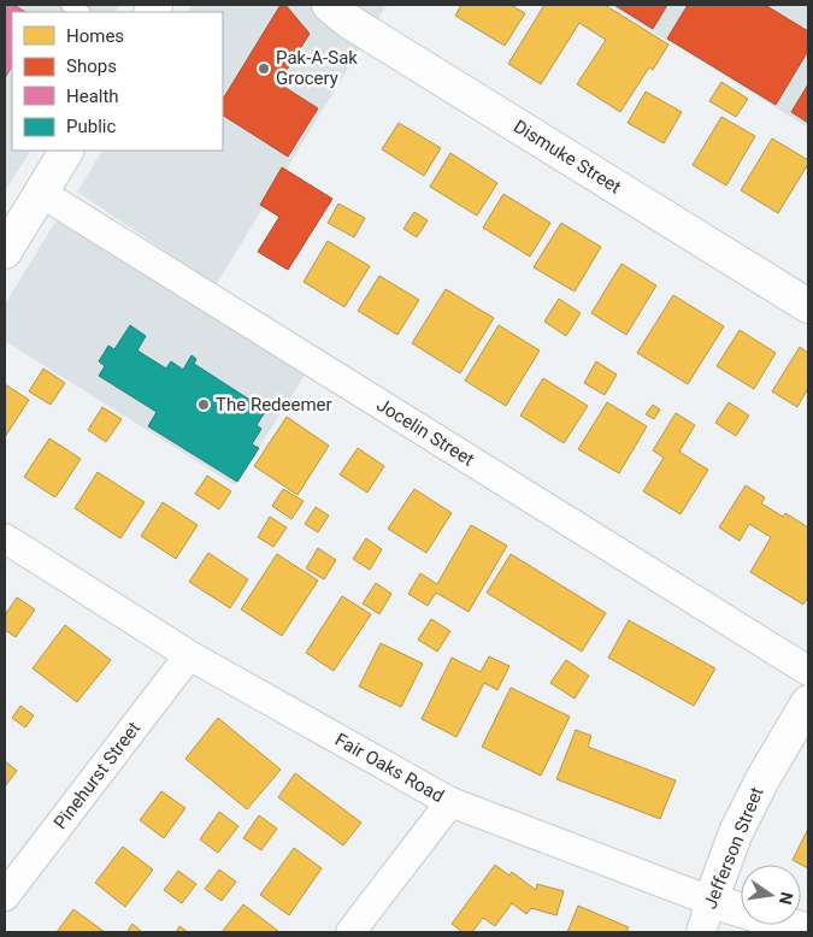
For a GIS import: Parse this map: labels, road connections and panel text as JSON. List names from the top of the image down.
{
  "streets": {
    "street": [
      "Dismuke Street",
      "Jocelin Street",
      "Fair Oaks Road",
      "Pinehurst Street",
      "Jefferson Street"
    ]
  },
  "crossings": [
    ["Fair Oaks Road", "Pinehurst Street"],
    ["Fair Oaks Road", "Jefferson Street"]
  ],
  "places": ["Pak-A-Sak Grocery", "The Redeemer"],
  "legend": [
    "Homes",
    "Shops",
    "Health",
    "Public"
  ],
  "north": "right"
}
